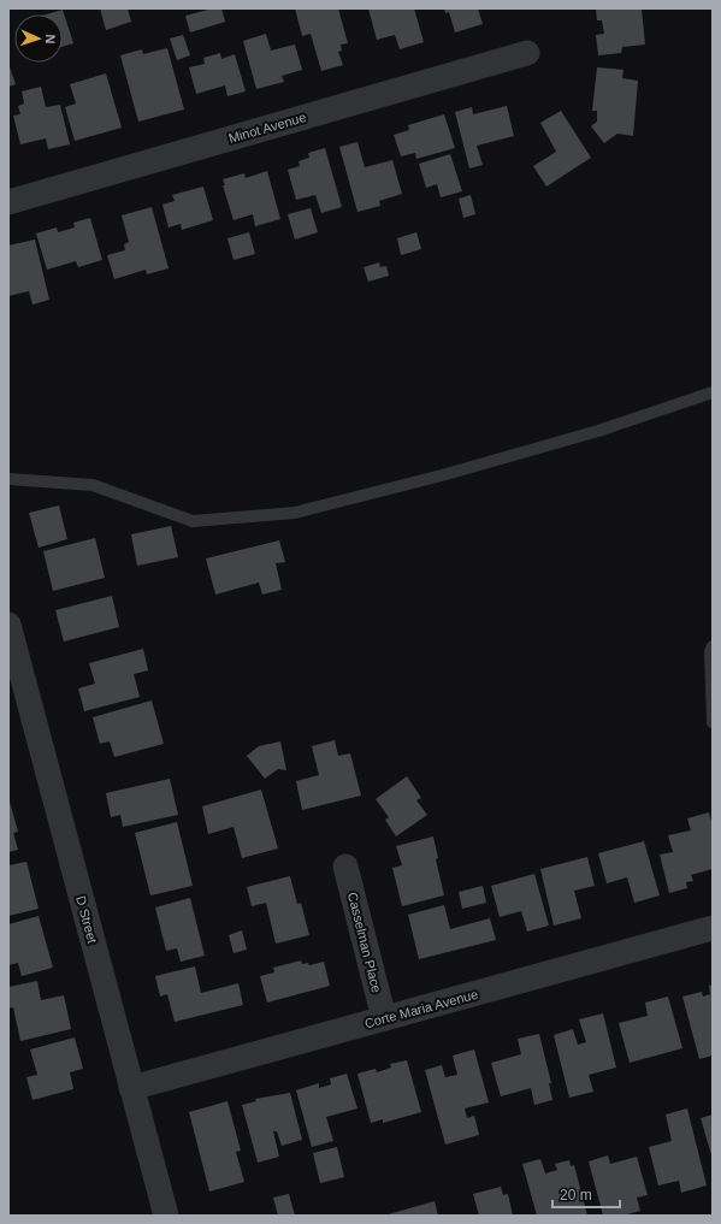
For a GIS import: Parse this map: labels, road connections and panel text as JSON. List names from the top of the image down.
{
  "streets": {
    "street": [
      "Minot Avenue",
      "D Street",
      "Casselman Place",
      "Corte Maria Avenue"
    ]
  },
  "crossings": [
    ["D Street", "Corte Maria Avenue"],
    ["Casselman Place", "Corte Maria Avenue"]
  ],
  "scale_bar": "20 m",
  "north": "right"
}
